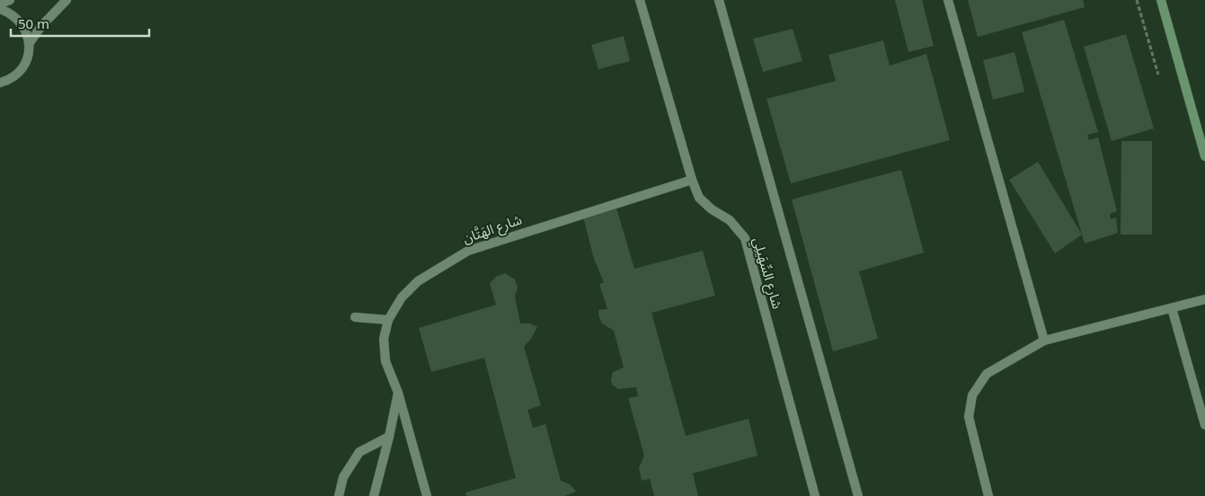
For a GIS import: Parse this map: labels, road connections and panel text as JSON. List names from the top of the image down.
{
  "streets": {
    "street": ["شارع الهَتَّان", "شارع السِّهَيلِي"]
  },
  "crossings": [
    ["شارع الهَتَّان", "شارع السِّهَيلِي"]
  ],
  "scale_bar": "50 m"
}
